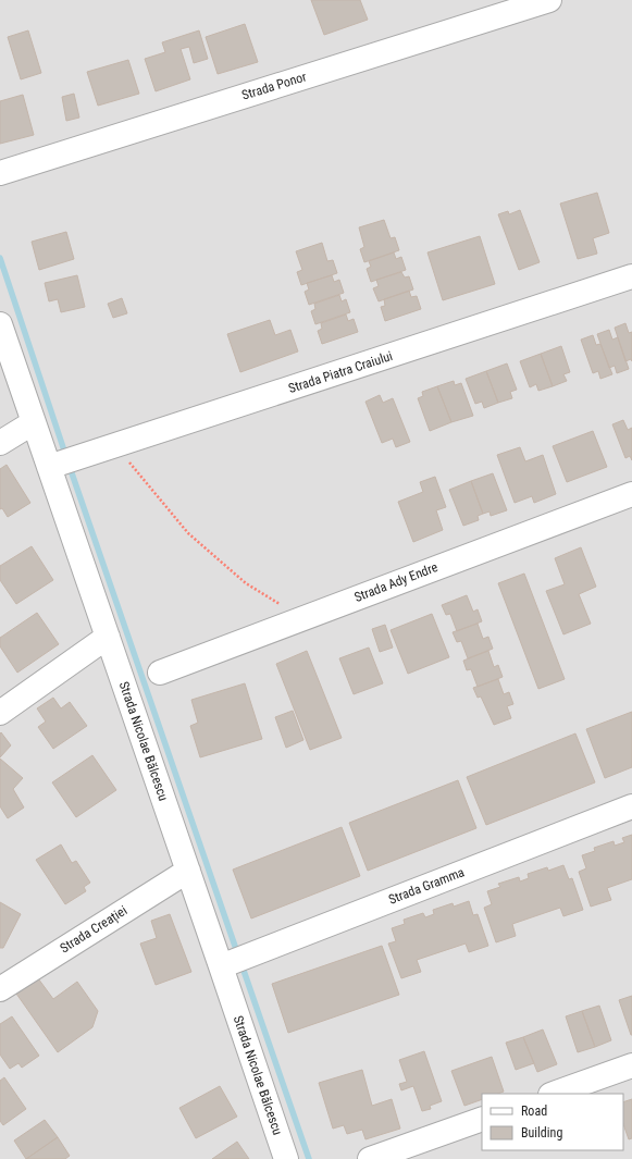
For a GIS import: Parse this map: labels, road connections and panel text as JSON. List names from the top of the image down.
{
  "streets": {
    "street": [
      "Strada Ponor",
      "Strada Piatra Craiului",
      "Strada Ady Endre",
      "Strada Nicolae Bălcescu",
      "Strada Gramma",
      "Strada Creației"
    ]
  },
  "crossings": [
    ["Strada Piatra Craiului", "Strada Nicolae Bălcescu"],
    ["Strada Nicolae Bălcescu", "Strada Gramma"],
    ["Strada Nicolae Bălcescu", "Strada Creației"]
  ],
  "legend": ["Road", "Building"]
}
